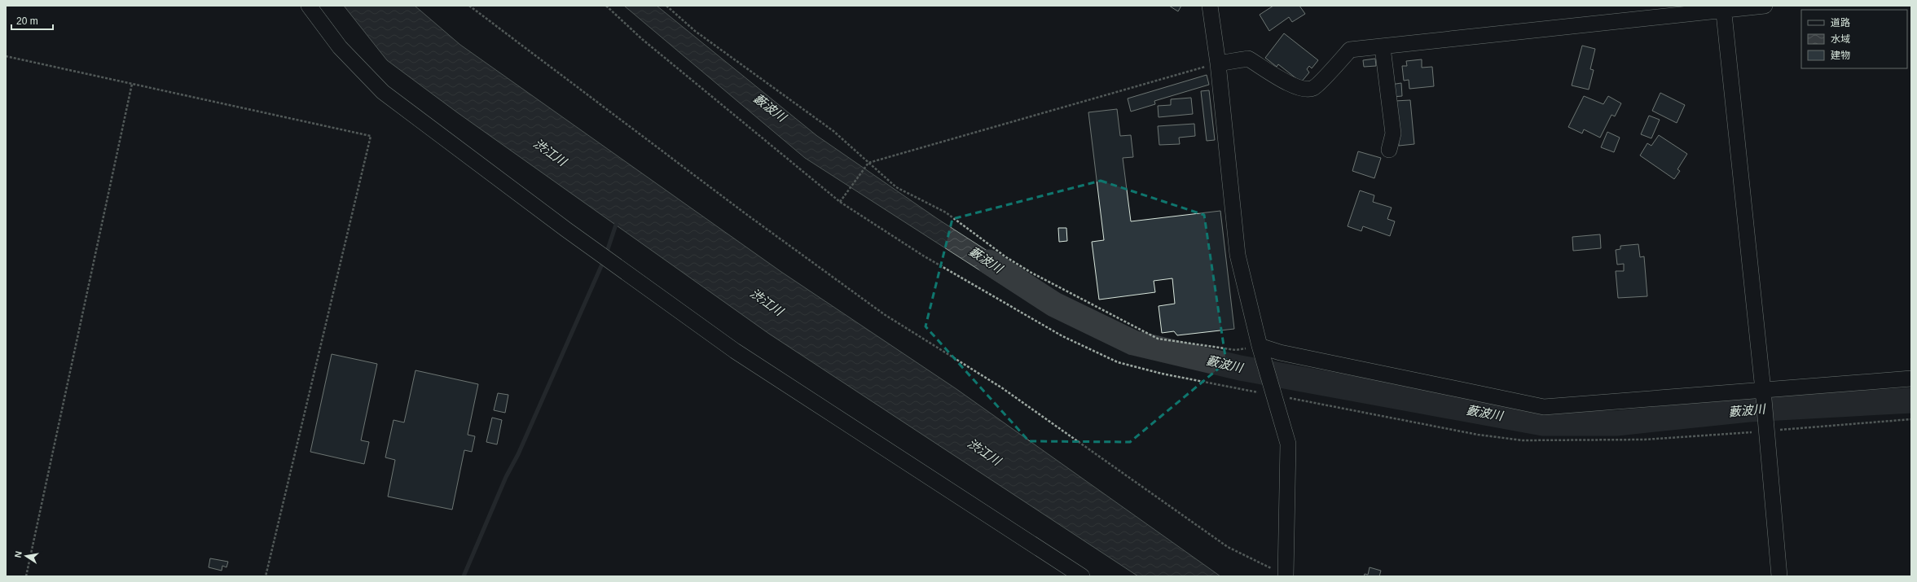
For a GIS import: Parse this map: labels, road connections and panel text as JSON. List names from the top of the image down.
{
  "water": ["藪波川", "渋江川"],
  "legend": ["道路", "水域", "建物"],
  "scale_bar": "20 m",
  "north": "left"
}
